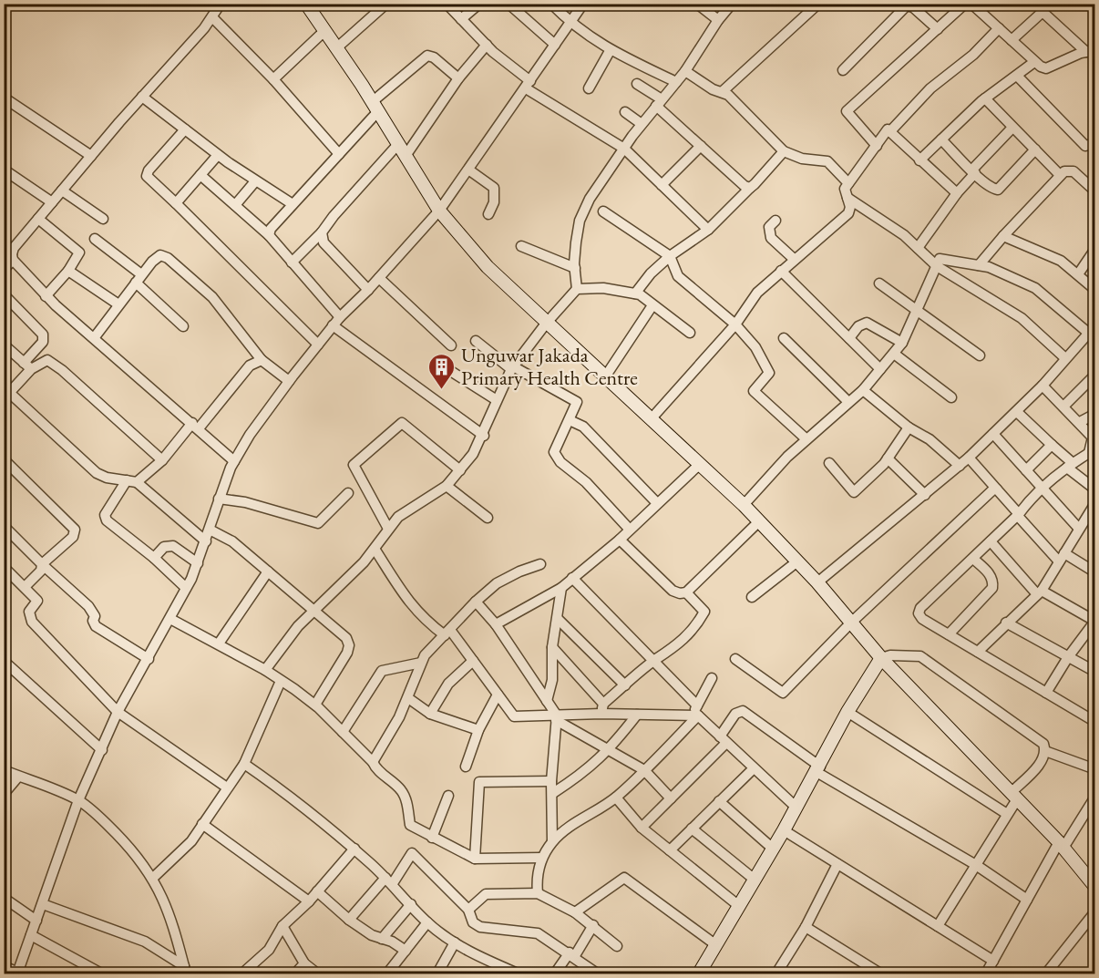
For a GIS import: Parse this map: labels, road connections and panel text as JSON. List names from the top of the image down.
{
  "places": {
    "building": ["Unguwar Jakada Primary Health Centre"]
  }
}
